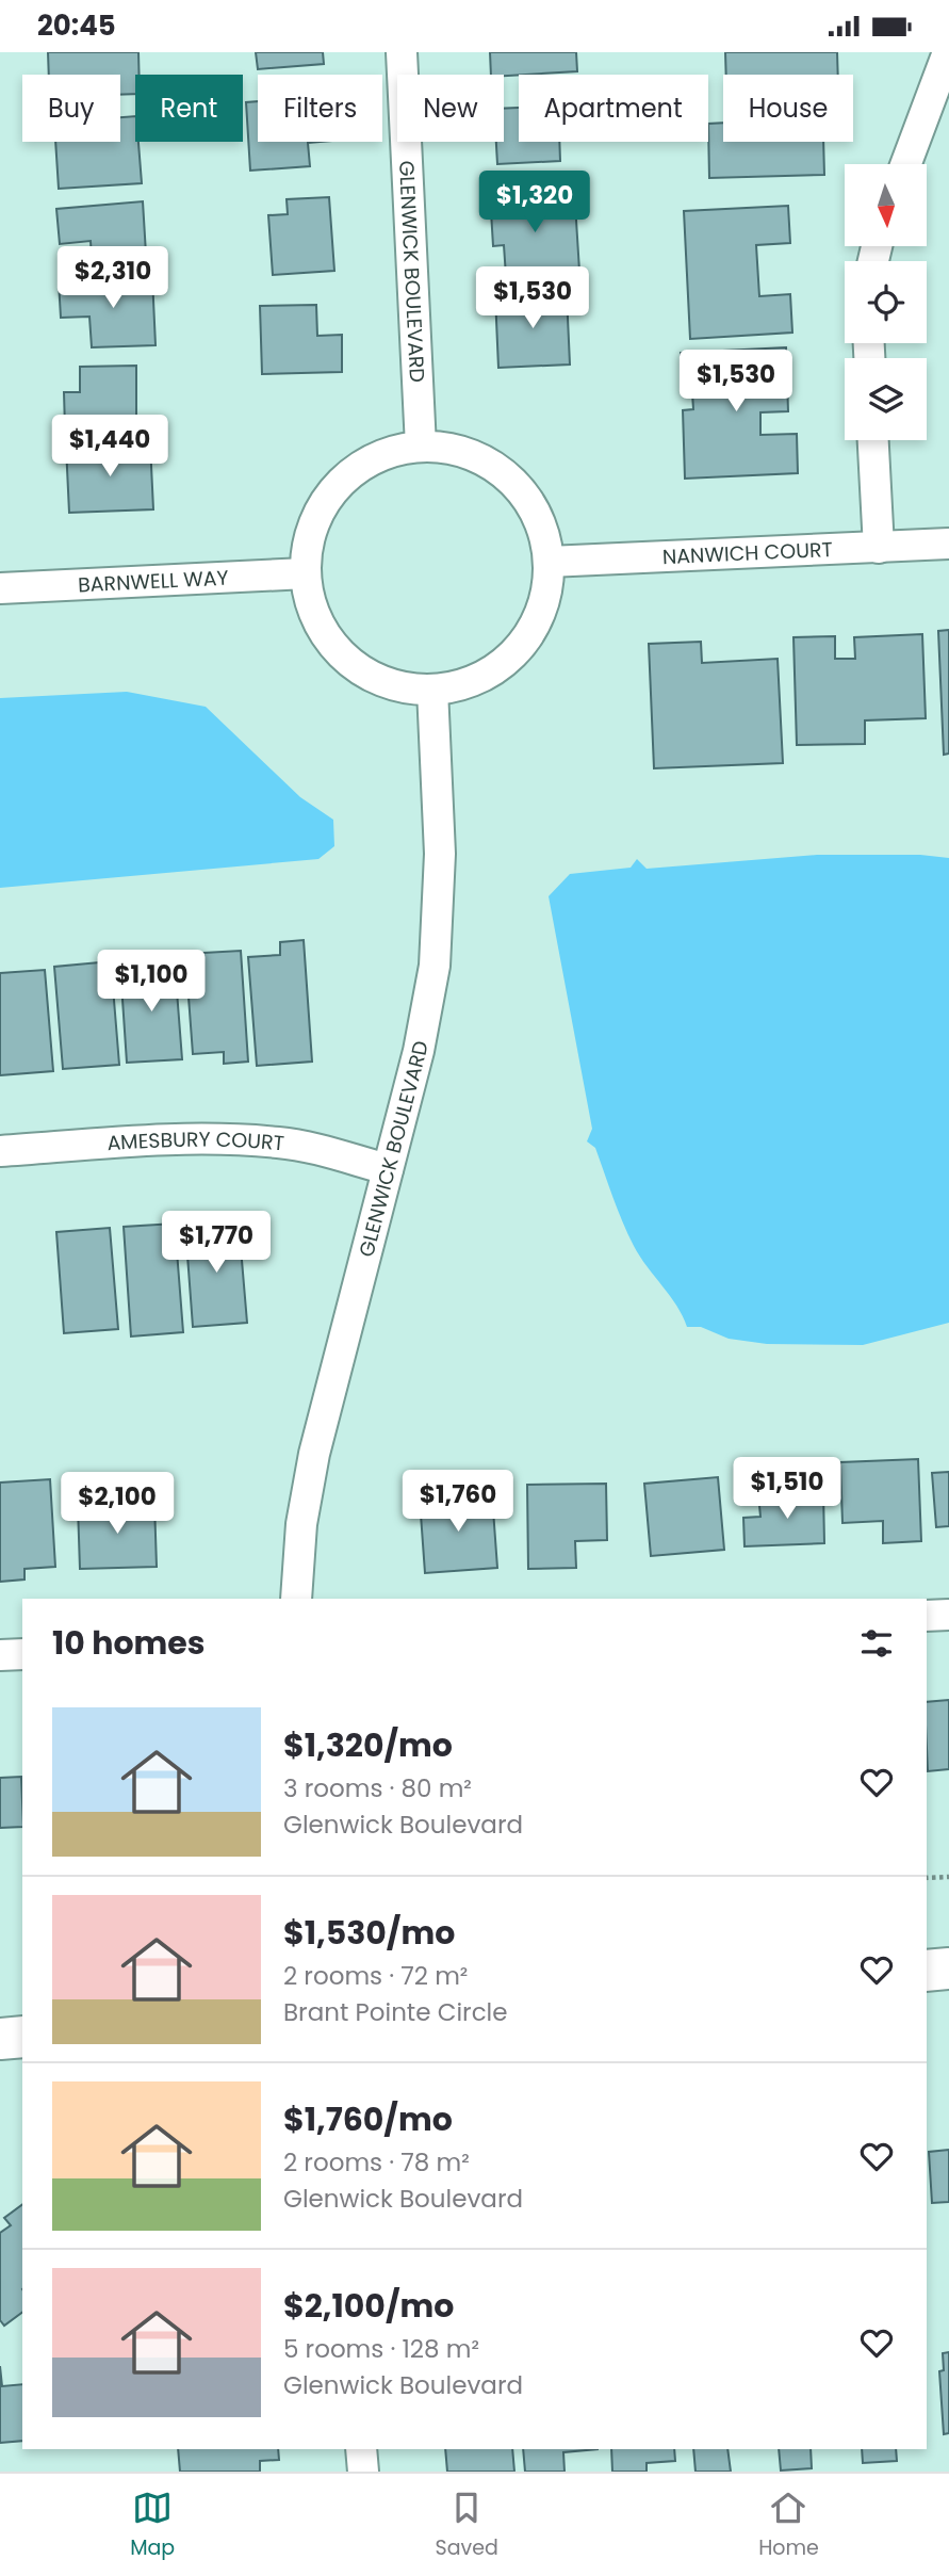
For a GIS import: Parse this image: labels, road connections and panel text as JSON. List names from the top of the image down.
{
  "streets": {
    "street": [
      "GLENWICK BOULEVARD",
      "NANWICH COURT",
      "BARNWELL WAY",
      "AMESBURY COURT"
    ]
  },
  "crossings": [
    ["GLENWICK BOULEVARD", "NANWICH COURT"],
    ["GLENWICK BOULEVARD", "BARNWELL WAY"],
    ["GLENWICK BOULEVARD", "AMESBURY COURT"],
    ["NANWICH COURT", "BARNWELL WAY"]
  ],
  "north": "bottom",
  "page": {
    "status": "20:45",
    "chip": [
      "Buy",
      "Rent",
      "Filters",
      "New",
      "Apartment",
      "House"
    ],
    "price": [
      "$1,320",
      "$2,310",
      "$1,530",
      "$1,530",
      "$1,440",
      "$1,100",
      "$1,770",
      "$1,510",
      "$1,760",
      "$2,100"
    ],
    "heading": "10 homes",
    "list": [
      {
        "name": "$1,320/mo",
        "note": "3 rooms · 80 m² · Glenwick Boulevard"
      },
      {
        "name": "$1,530/mo",
        "note": "2 rooms · 72 m² · Brant Pointe Circle"
      },
      {
        "name": "$1,760/mo",
        "note": "2 rooms · 78 m² · Glenwick Boulevard"
      },
      {
        "name": "$2,100/mo",
        "note": "5 rooms · 128 m² · Glenwick Boulevard"
      }
    ],
    "tabs": ["Map", "Saved", "Home"]
  }
}
